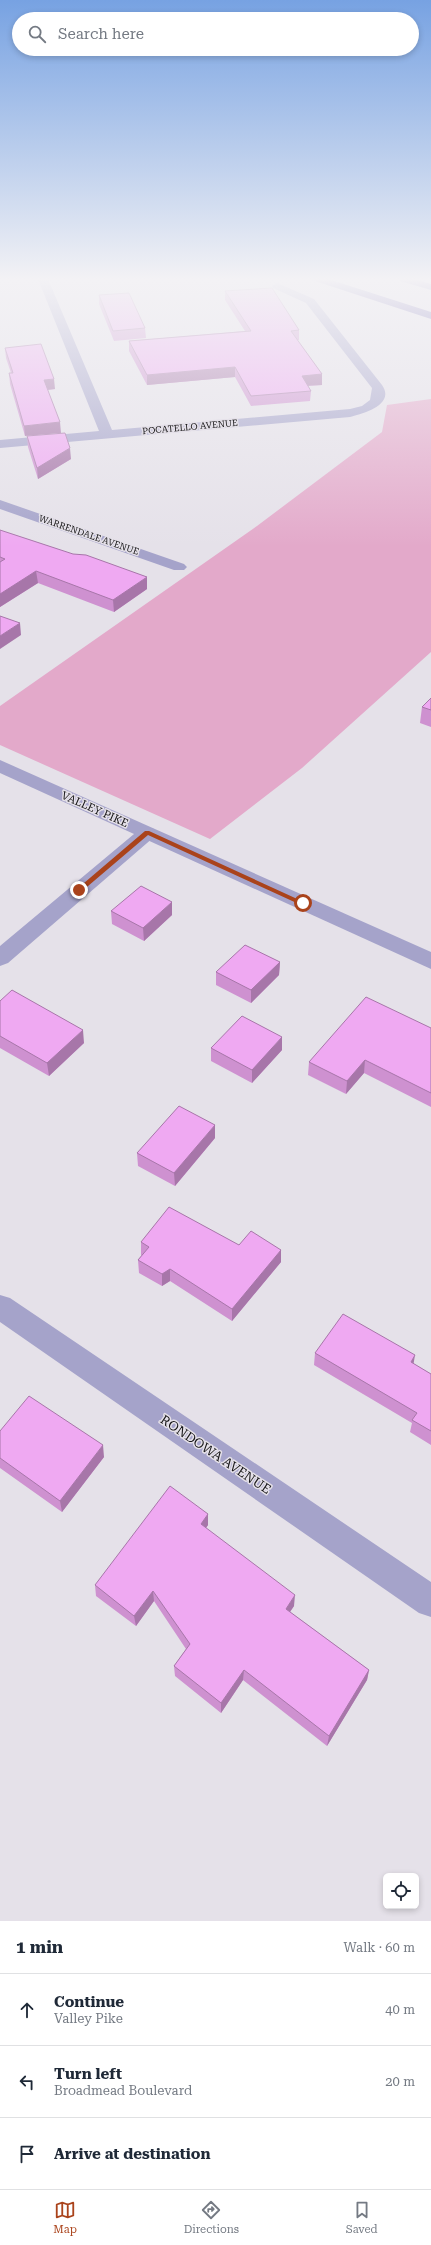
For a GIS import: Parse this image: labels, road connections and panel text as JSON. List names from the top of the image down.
{
  "streets": {
    "street": [
      "POCATELLO AVENUE",
      "WARRENDALE AVENUE",
      "VALLEY PIKE",
      "RONDOWA AVENUE"
    ]
  },
  "page": {
    "search": "Search here",
    "heading": ["1 min", "Walk · 60 m"],
    "list": [
      ["Continue", "Valley Pike", "40 m"],
      ["Turn left", "Broadmead Boulevard", "20 m"],
      "Arrive at destination"
    ],
    "nav": ["Map", "Directions", "Saved"]
  }
}
